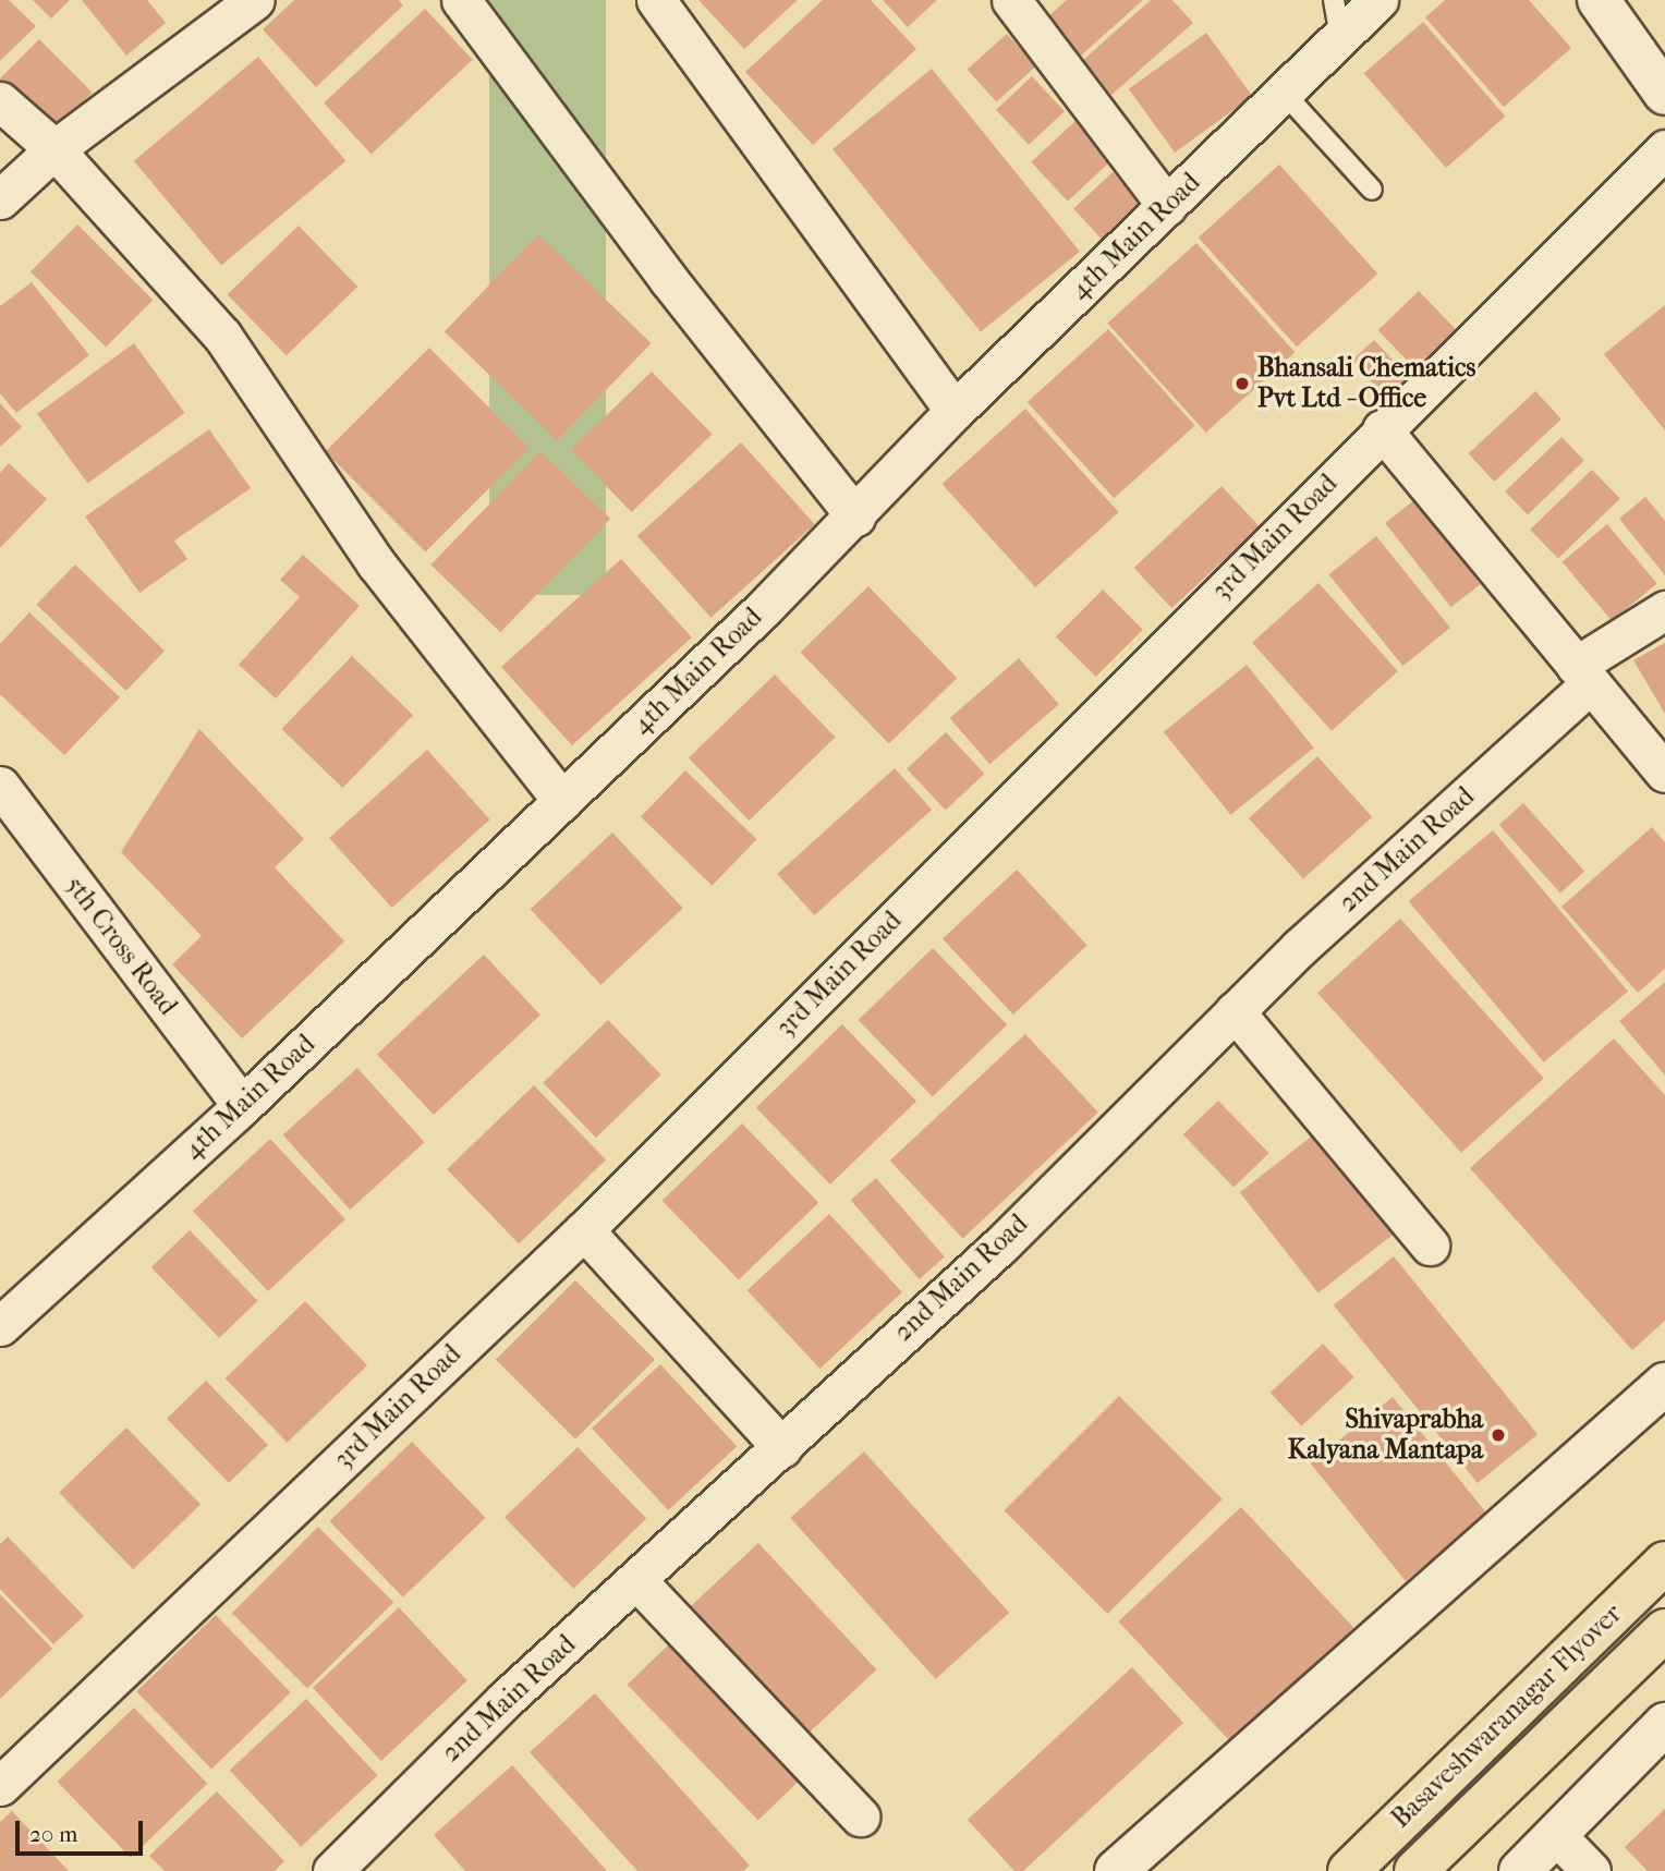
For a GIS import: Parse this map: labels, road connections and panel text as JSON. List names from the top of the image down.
{
  "streets": {
    "main road": ["Basaveshwaranagar Flyover"],
    "street": [
      "4th Main Road",
      "3rd Main Road",
      "2nd Main Road",
      "5th Cross Road"
    ]
  },
  "crossings": [
    ["4th Main Road", "5th Cross Road"]
  ],
  "places": ["Bhansali Chematics Pvt Ltd - Office", "Shivaprabha Kalyana Mantapa"],
  "scale_bar": "20 m"
}
